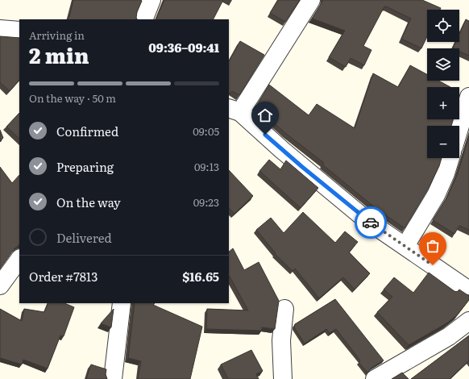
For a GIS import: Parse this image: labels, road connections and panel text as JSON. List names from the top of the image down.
{
  "page": {
    "map_buttons": ["+", "−"],
    "heading": ["2 min", "Arriving in", "09:36–09:41"],
    "panel": ["Order #7813", "$16.65"],
    "bar": "On the way · 50 m",
    "list": [
      ["Confirmed", "09:05"],
      ["Preparing", "09:13"],
      ["On the way", "09:23"],
      "Delivered"
    ]
  }
}
